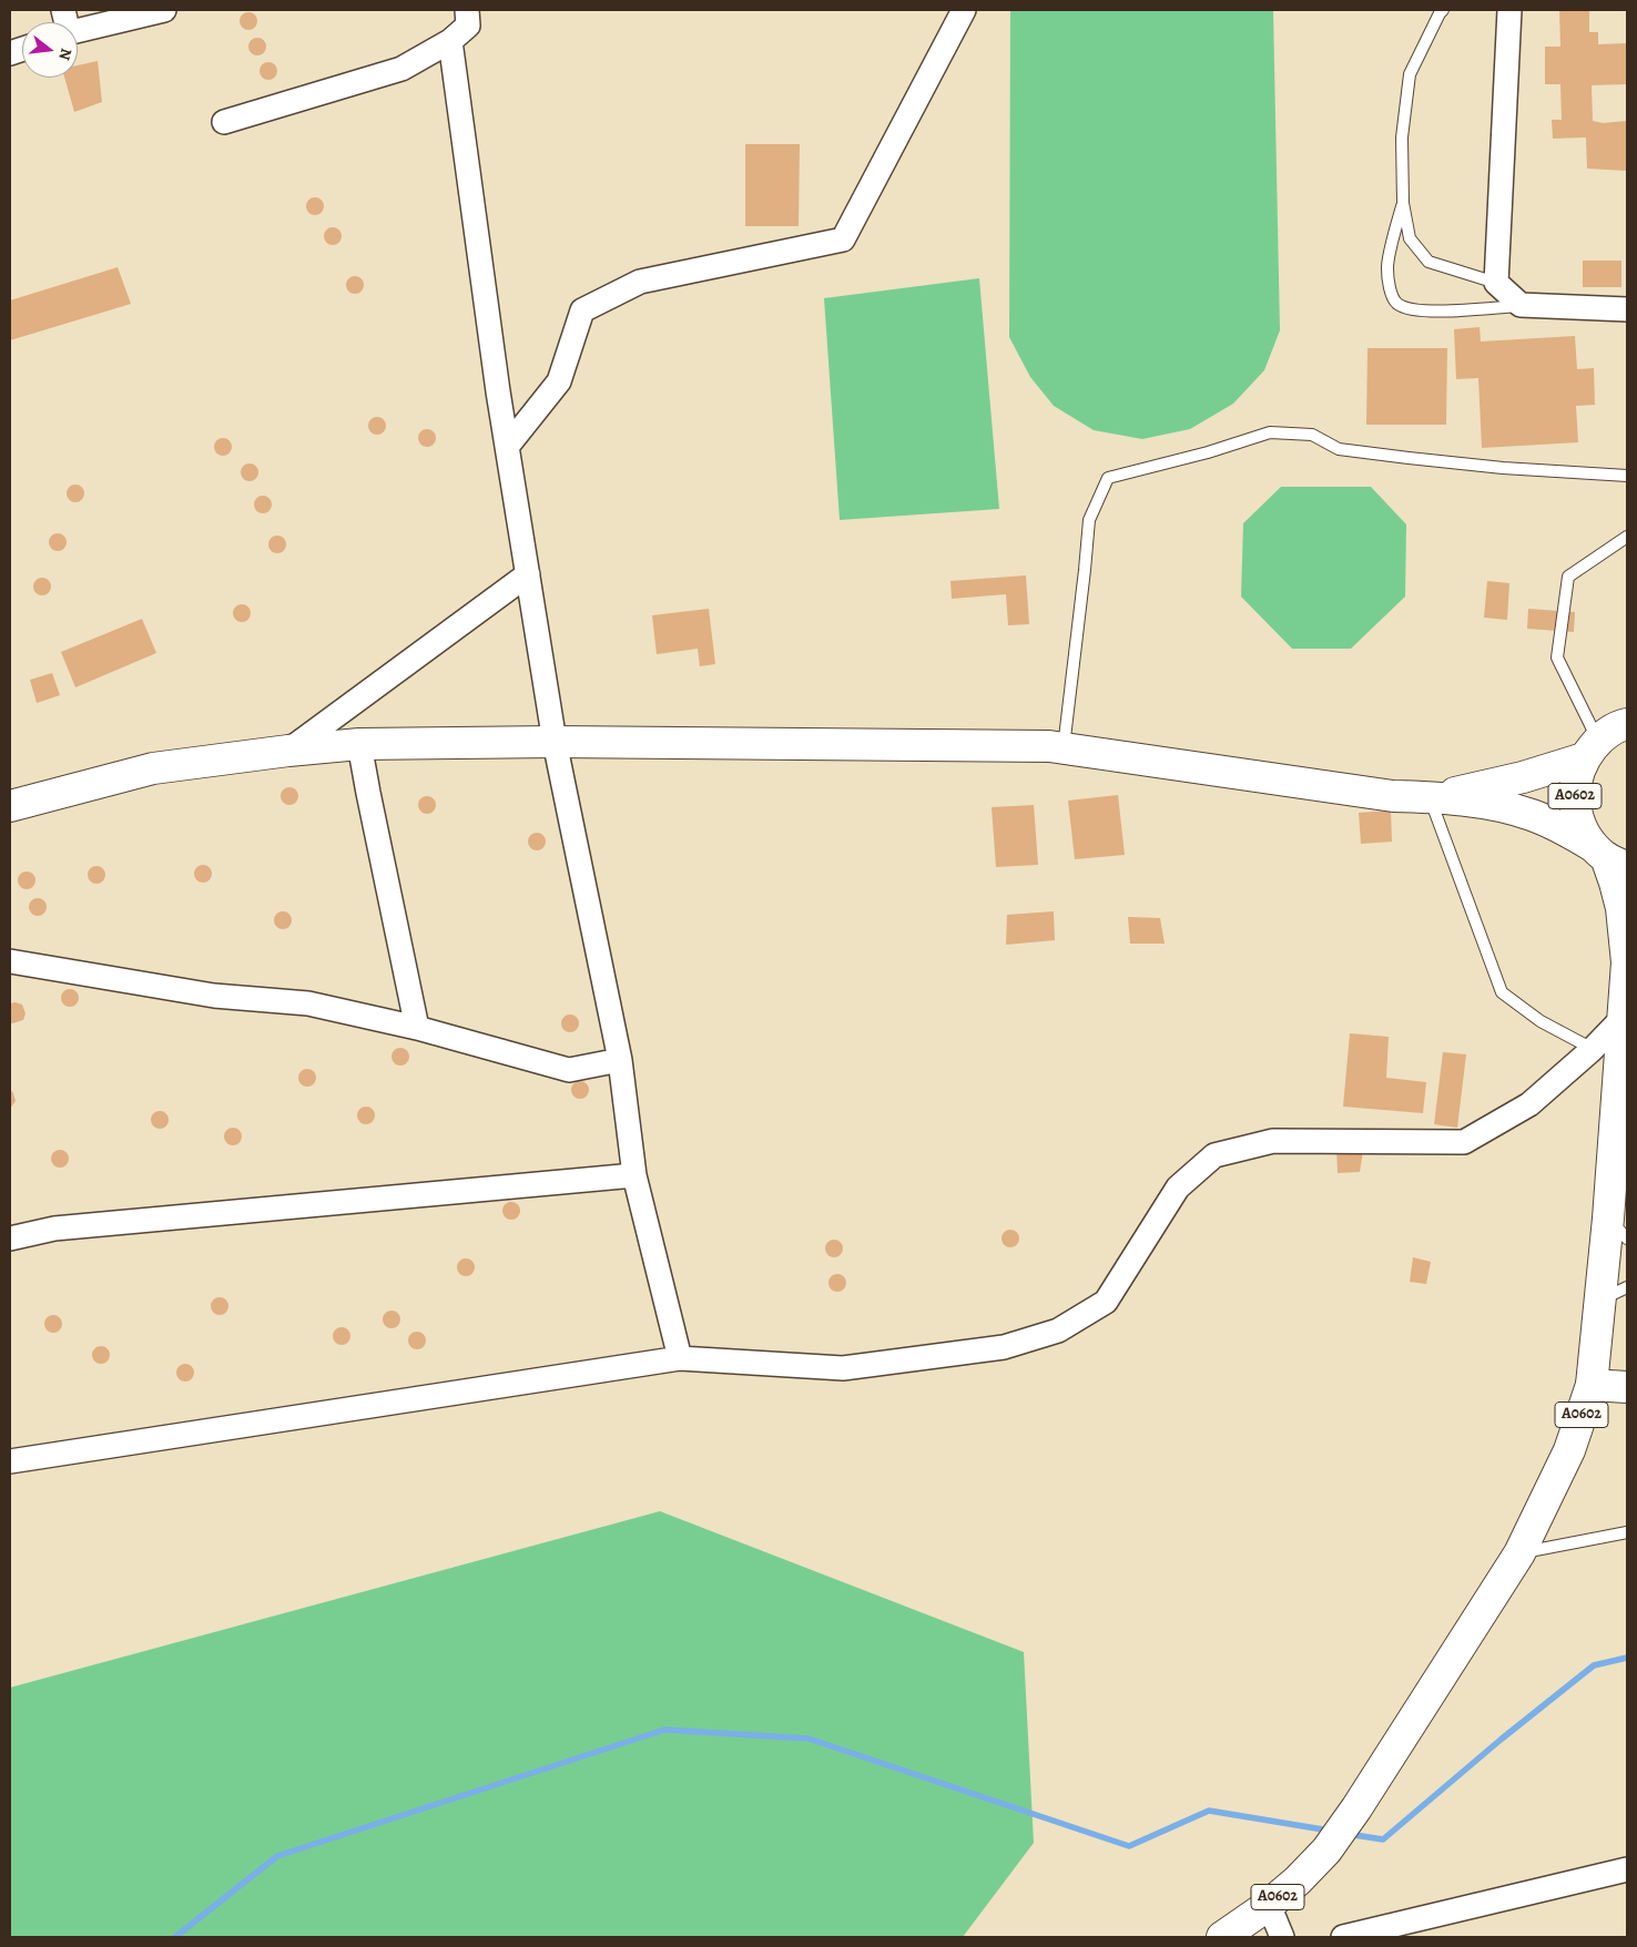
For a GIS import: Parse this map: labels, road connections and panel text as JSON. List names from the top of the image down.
{
  "streets": {
    "main road": ["A0602"]
  },
  "north": "right"
}
